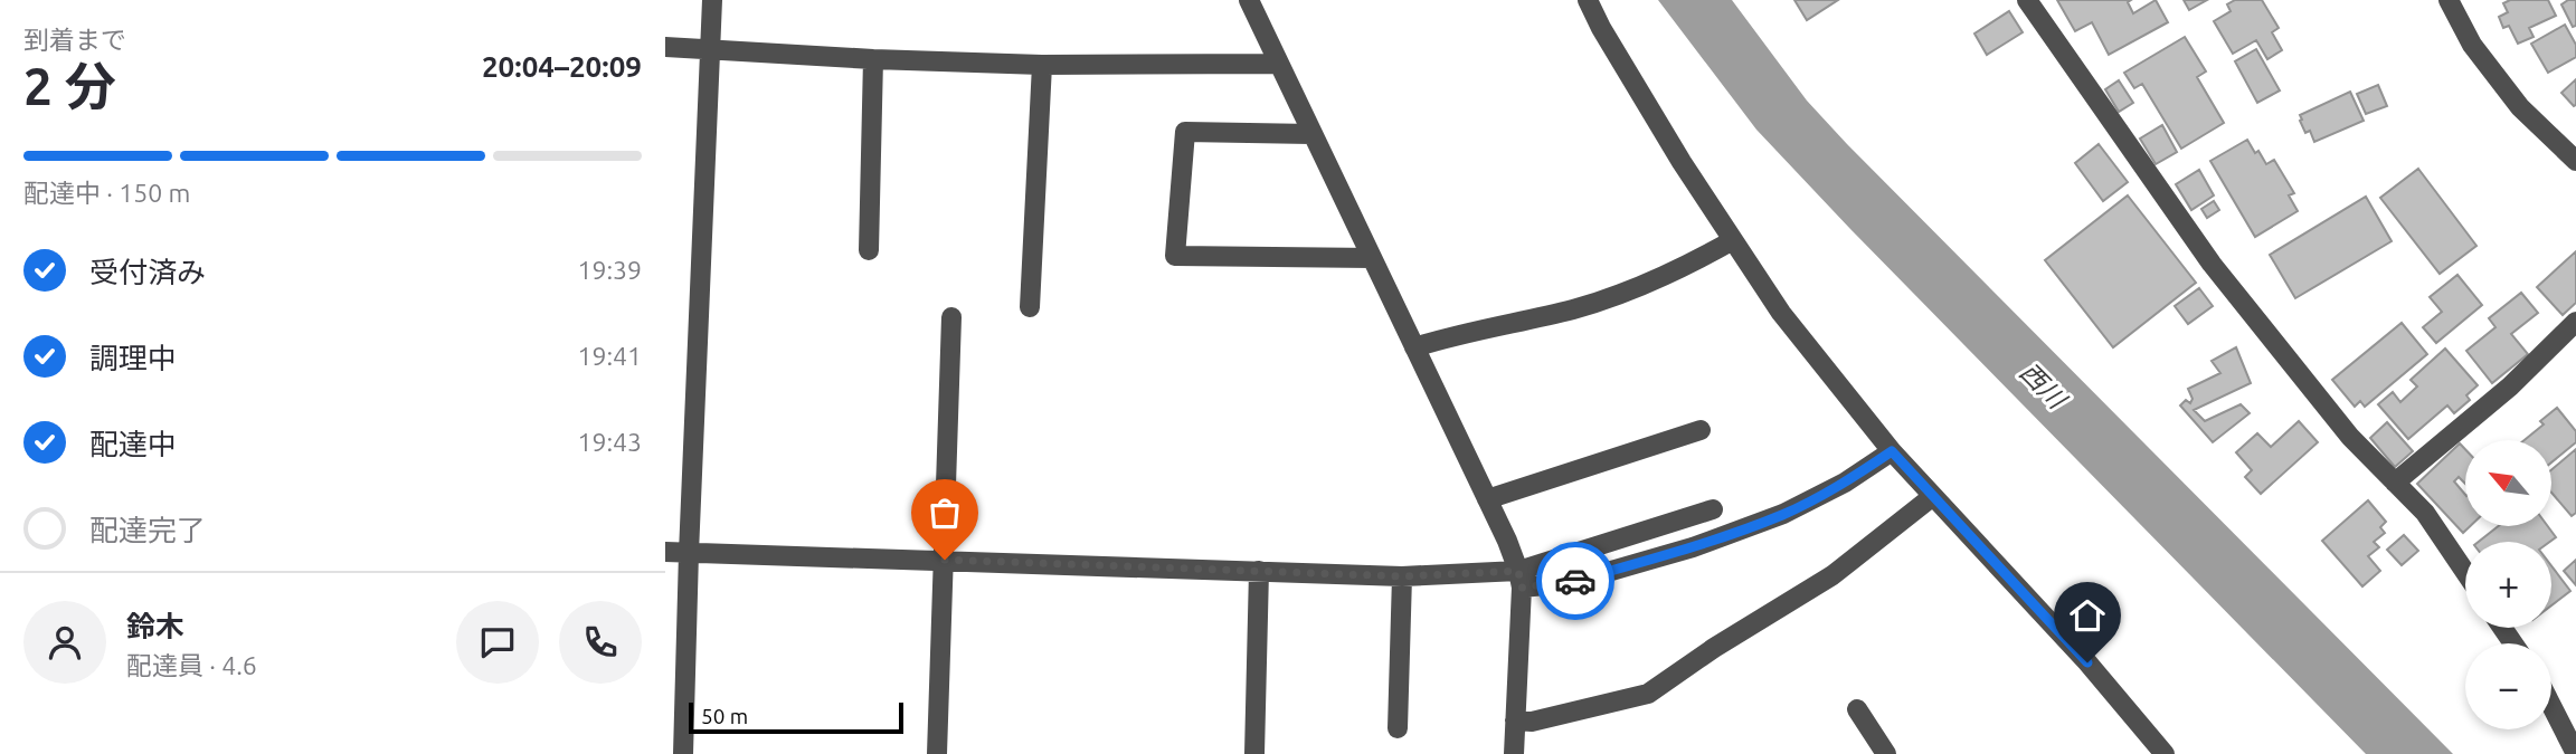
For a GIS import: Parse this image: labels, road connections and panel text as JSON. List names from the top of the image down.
{
  "water": ["西川"],
  "scale_bar": "50 m",
  "north": "top left",
  "page": {
    "heading": ["2 分", "到着まで", "20:04–20:09"],
    "panel": ["鈴木", "配達員 · 4.6"],
    "bar": "配達中 · 150 m",
    "list": [
      ["受付済み", "19:39"],
      ["調理中", "19:41"],
      ["配達中", "19:43"],
      "配達完了"
    ],
    "map_buttons": ["+", "−"],
    "scale": "50 m"
  }
}
